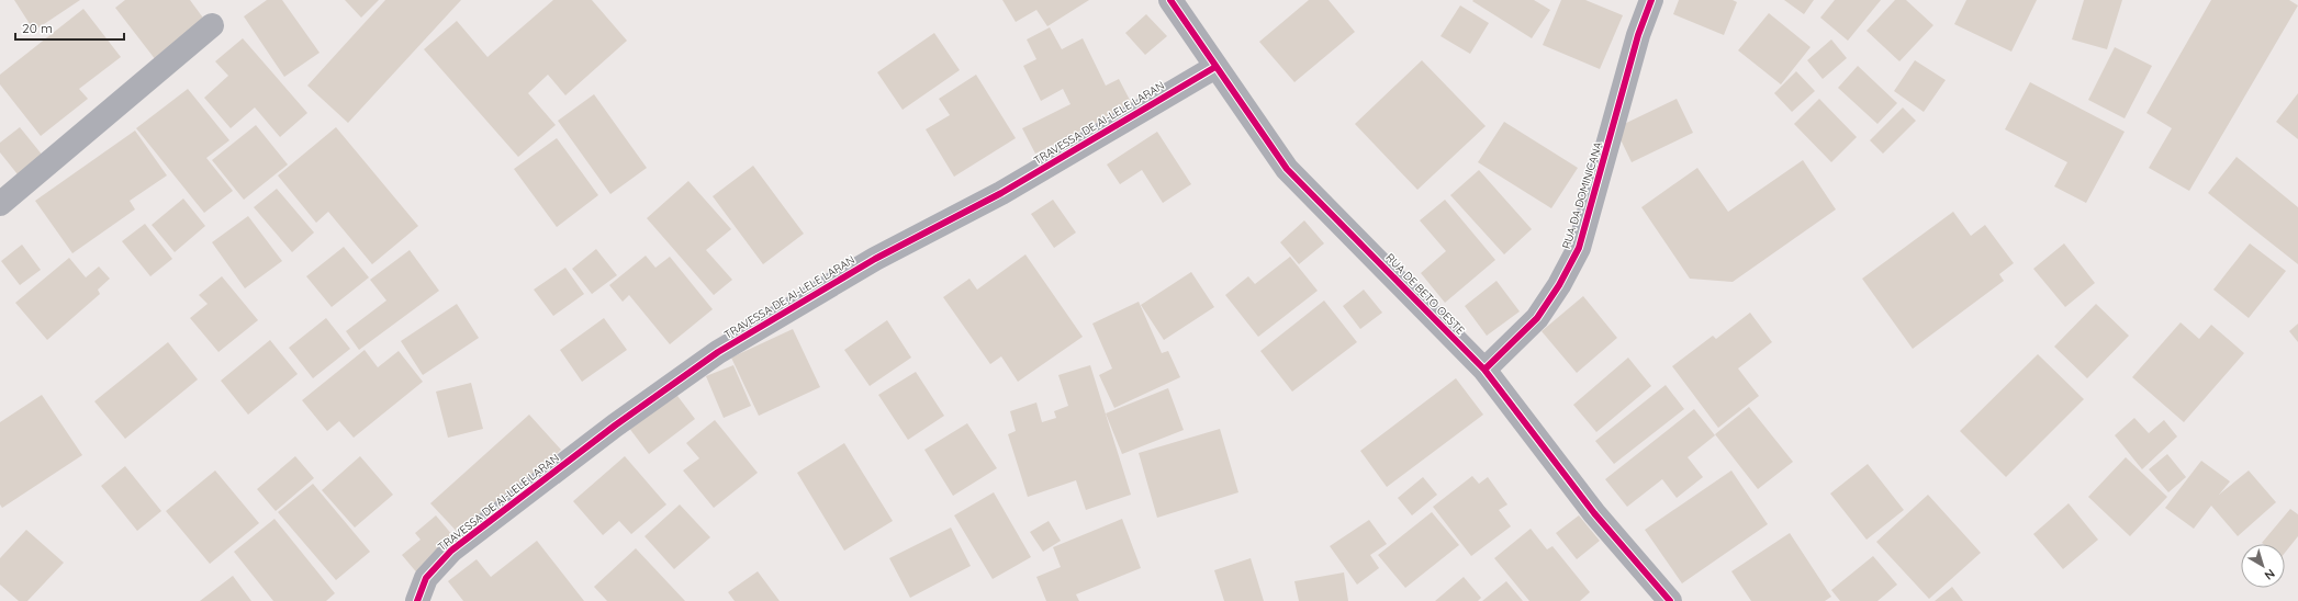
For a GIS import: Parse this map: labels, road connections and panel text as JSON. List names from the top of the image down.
{
  "streets": {
    "street": ["TRAVESSA DE AI-LELE LARAN", "RUA DA DOMINICANA", "RUA DE BETO OESTE"]
  },
  "crossings": [
    ["TRAVESSA DE AI-LELE LARAN", "RUA DE BETO OESTE"],
    ["RUA DA DOMINICANA", "RUA DE BETO OESTE"]
  ],
  "scale_bar": "20 m",
  "north": "bottom right"
}
